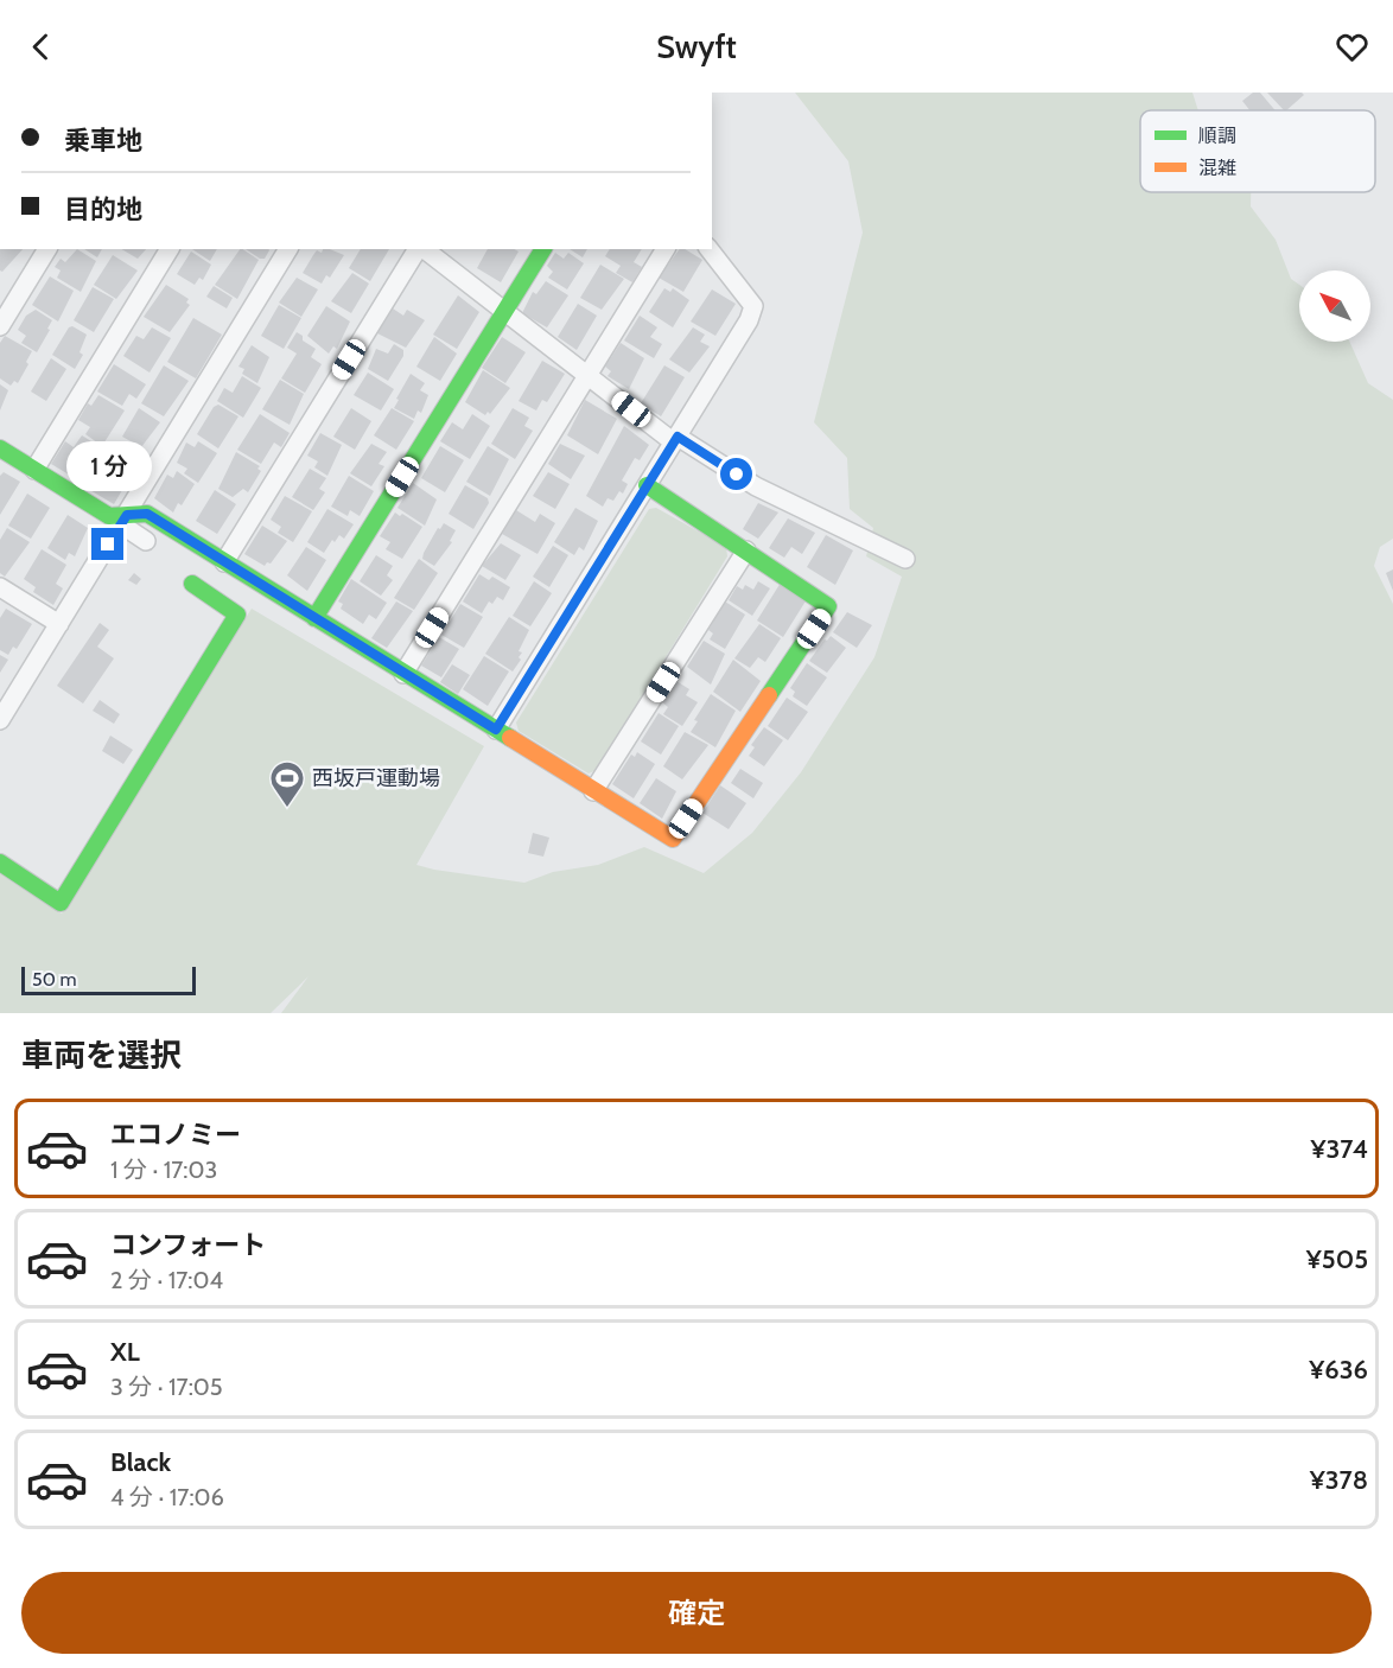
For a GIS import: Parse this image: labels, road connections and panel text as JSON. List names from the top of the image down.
{
  "places": {
    "sports": ["西坂戸運動場"]
  },
  "legend": ["順調", "混雑"],
  "scale_bar": "50 m",
  "north": "top left",
  "page": {
    "header": "Swyft",
    "banner": ["乗車地", "目的地"],
    "bubble": "1 分",
    "scale": "50 m",
    "heading": "車両を選択",
    "list": [
      {
        "name": "エコノミー",
        "note": "1 分 · 17:03",
        "value": "¥374"
      },
      {
        "name": "コンフォート",
        "note": "2 分 · 17:04",
        "value": "¥505"
      },
      {
        "name": "XL",
        "note": "3 分 · 17:05",
        "value": "¥636"
      },
      {
        "name": "Black",
        "note": "4 分 · 17:06",
        "value": "¥378"
      }
    ],
    "buttons": "確定"
  }
}
